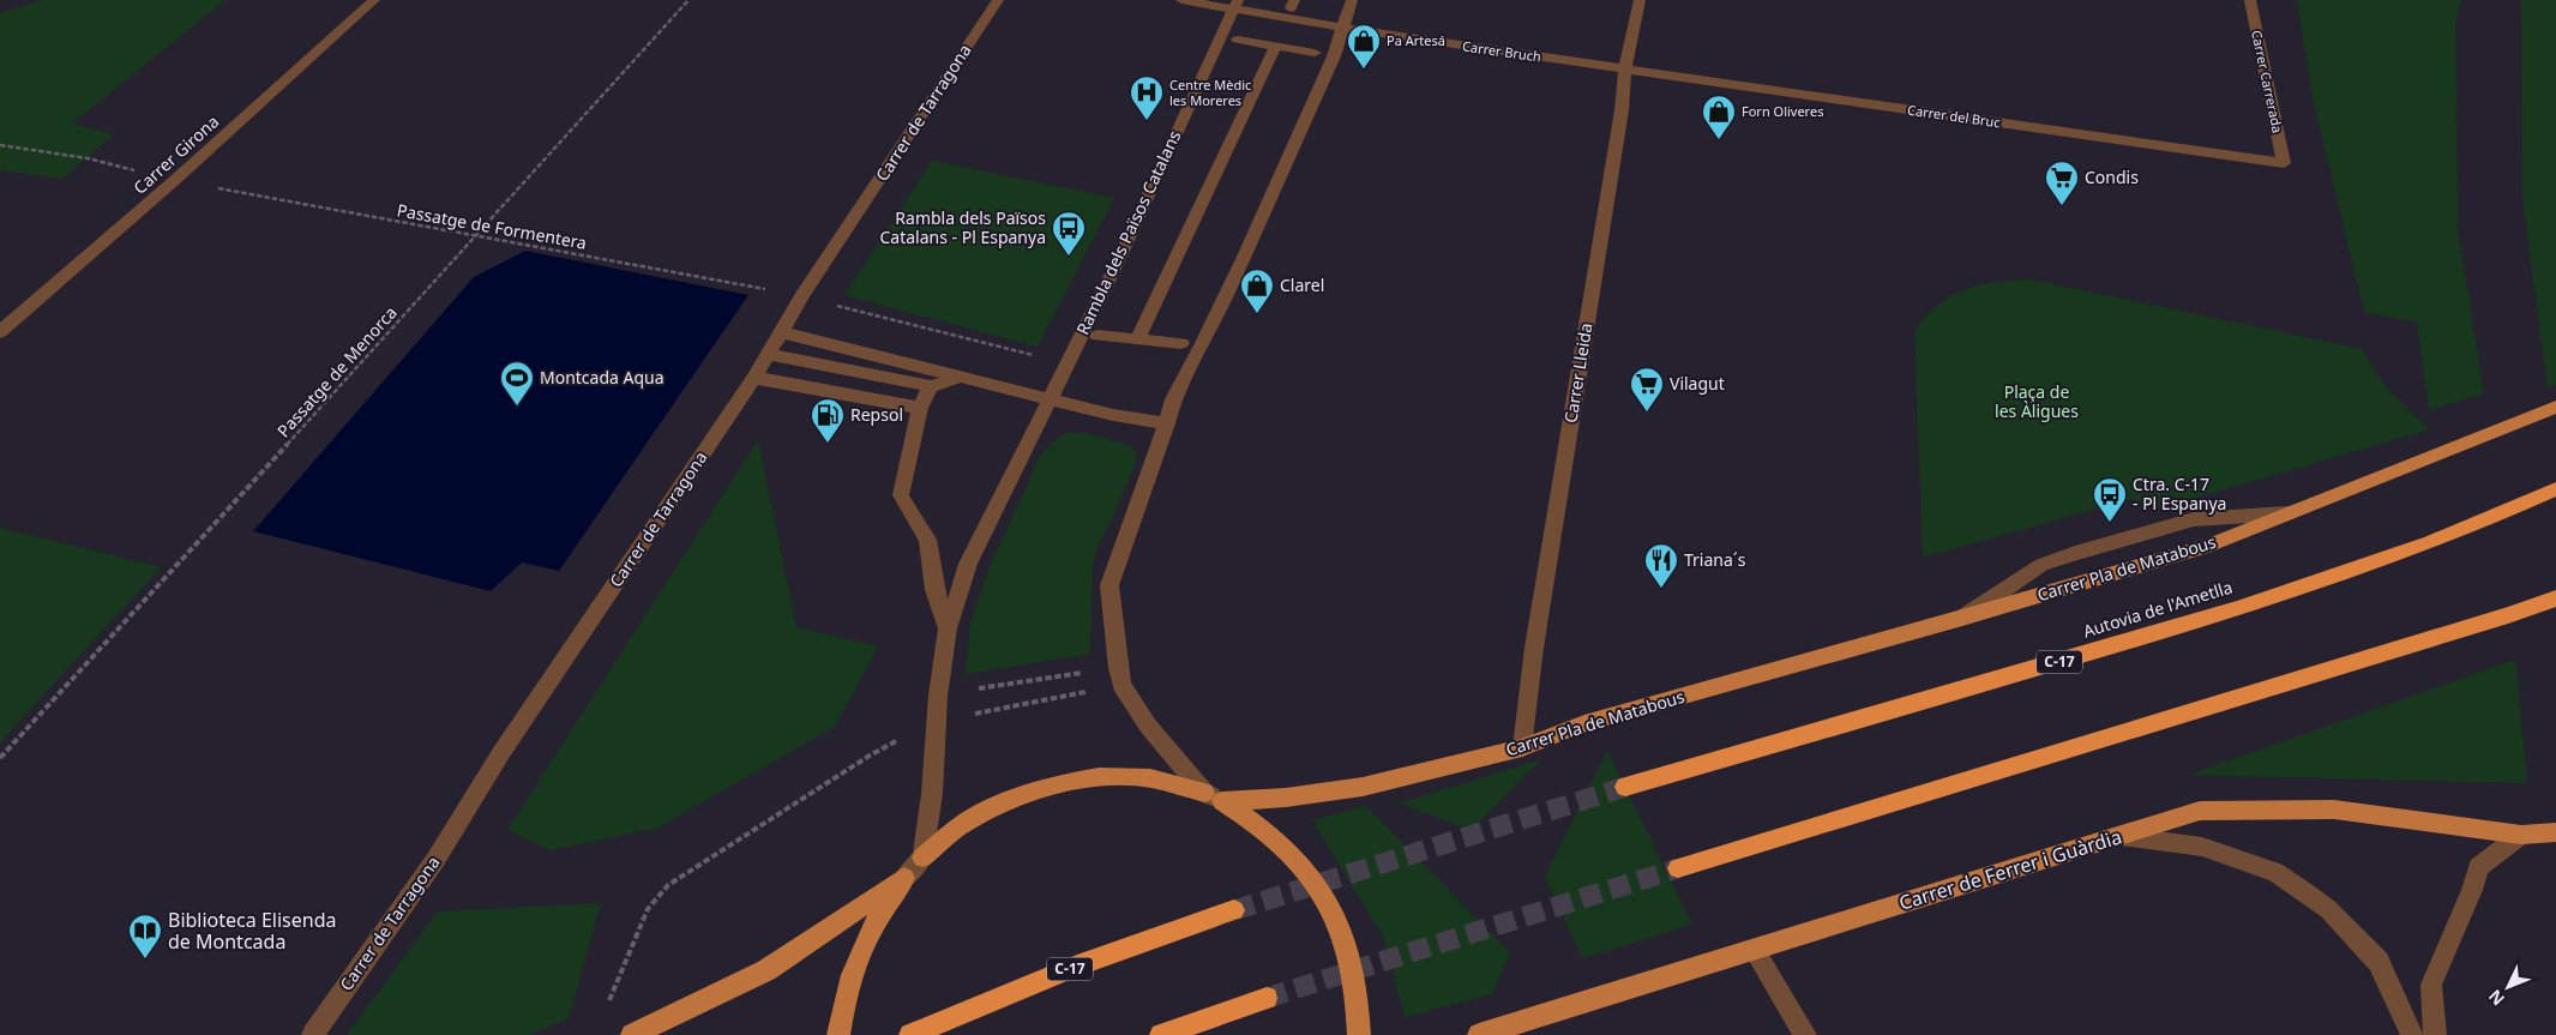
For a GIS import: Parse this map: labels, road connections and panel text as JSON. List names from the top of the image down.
{
  "streets": {
    "highway": ["Autovia de l'Ametlla", "C-17"],
    "main road": ["Carrer Pla de Matabous", "Carrer de Ferrer i Guàrdia"],
    "street": [
      "Carrer Bruch",
      "Carrer Carrerada",
      "Carrer de Tarragona",
      "Carrer del Bruc",
      "Carrer Girona",
      "Rambla dels Països Catalans",
      "Carrer Lleida"
    ],
    "path": ["Passatge de Formentera", "Passatge de Menorca"]
  },
  "crossings": [
    ["Carrer Bruch", "Carrer del Bruc"],
    ["Carrer Bruch", "Rambla dels Països Catalans"],
    ["Carrer Bruch", "Carrer Lleida"],
    ["Carrer Carrerada", "Carrer del Bruc"],
    ["Carrer de Tarragona", "Passatge de Formentera"],
    ["Carrer del Bruc", "Carrer Lleida"],
    ["Carrer Girona", "Passatge de Formentera"],
    ["Passatge de Formentera", "Passatge de Menorca"],
    ["Carrer Lleida", "Carrer Pla de Matabous"]
  ],
  "parks": ["Plaça de les Àligues"],
  "places": {
    "shop": ["Pa Artesá", "Forn Oliveres", "Clarel"],
    "hospital": ["Centre Mèdic les Moreres"],
    "supermarket": ["Condis", "Vilagut"],
    "bus stop": ["Rambla dels Països Catalans - Pl Espanya", "Ctra. C-17 - Pl Espanya"],
    "sports": ["Montcada Aqua"],
    "fuel station": ["Repsol"],
    "restaurant": ["Triana´s"],
    "library": ["Biblioteca Elisenda de Montcada"]
  },
  "north": "bottom left"
}
